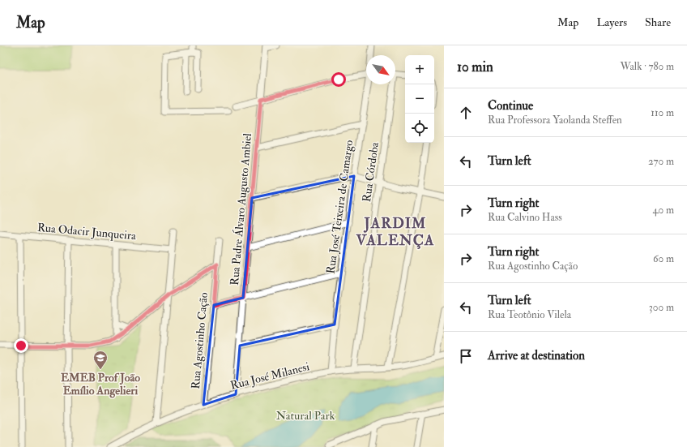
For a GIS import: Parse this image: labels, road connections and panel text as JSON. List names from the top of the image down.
{
  "streets": {
    "street": [
      "Rua Córdoba",
      "Rua José Teixeira de Camargo",
      "Rua Padre Álvaro Augusto Ambiel",
      "Rua Odacir Junqueira",
      "Rua Agostinho Cação",
      "Rua José Milanesi"
    ]
  },
  "crossings": [
    ["Rua Córdoba", "Rua José Milanesi"],
    ["Rua José Teixeira de Camargo", "Rua José Milanesi"],
    ["Rua Padre Álvaro Augusto Ambiel", "Rua José Milanesi"],
    ["Rua Agostinho Cação", "Rua José Milanesi"]
  ],
  "districts": ["JARDIM VALENÇA"],
  "parks": ["Natural Park"],
  "places": {
    "school or university": ["EMEB Prof João Emílio Angelieri"]
  },
  "north": "bottom right",
  "page": {
    "header": "Map",
    "nav": ["Map", "Layers", "Share"],
    "heading": ["10 min", "Walk · 780 m"],
    "map_buttons": ["+", "−"],
    "list": [
      ["Continue", "Rua Professora Yaolanda Steffen", "110 m"],
      ["Turn left", "270 m"],
      ["Turn right", "Rua Calvino Hass", "40 m"],
      ["Turn right", "Rua Agostinho Cação", "60 m"],
      ["Turn left", "Rua Teotônio Vilela", "300 m"],
      "Arrive at destination"
    ]
  }
}
